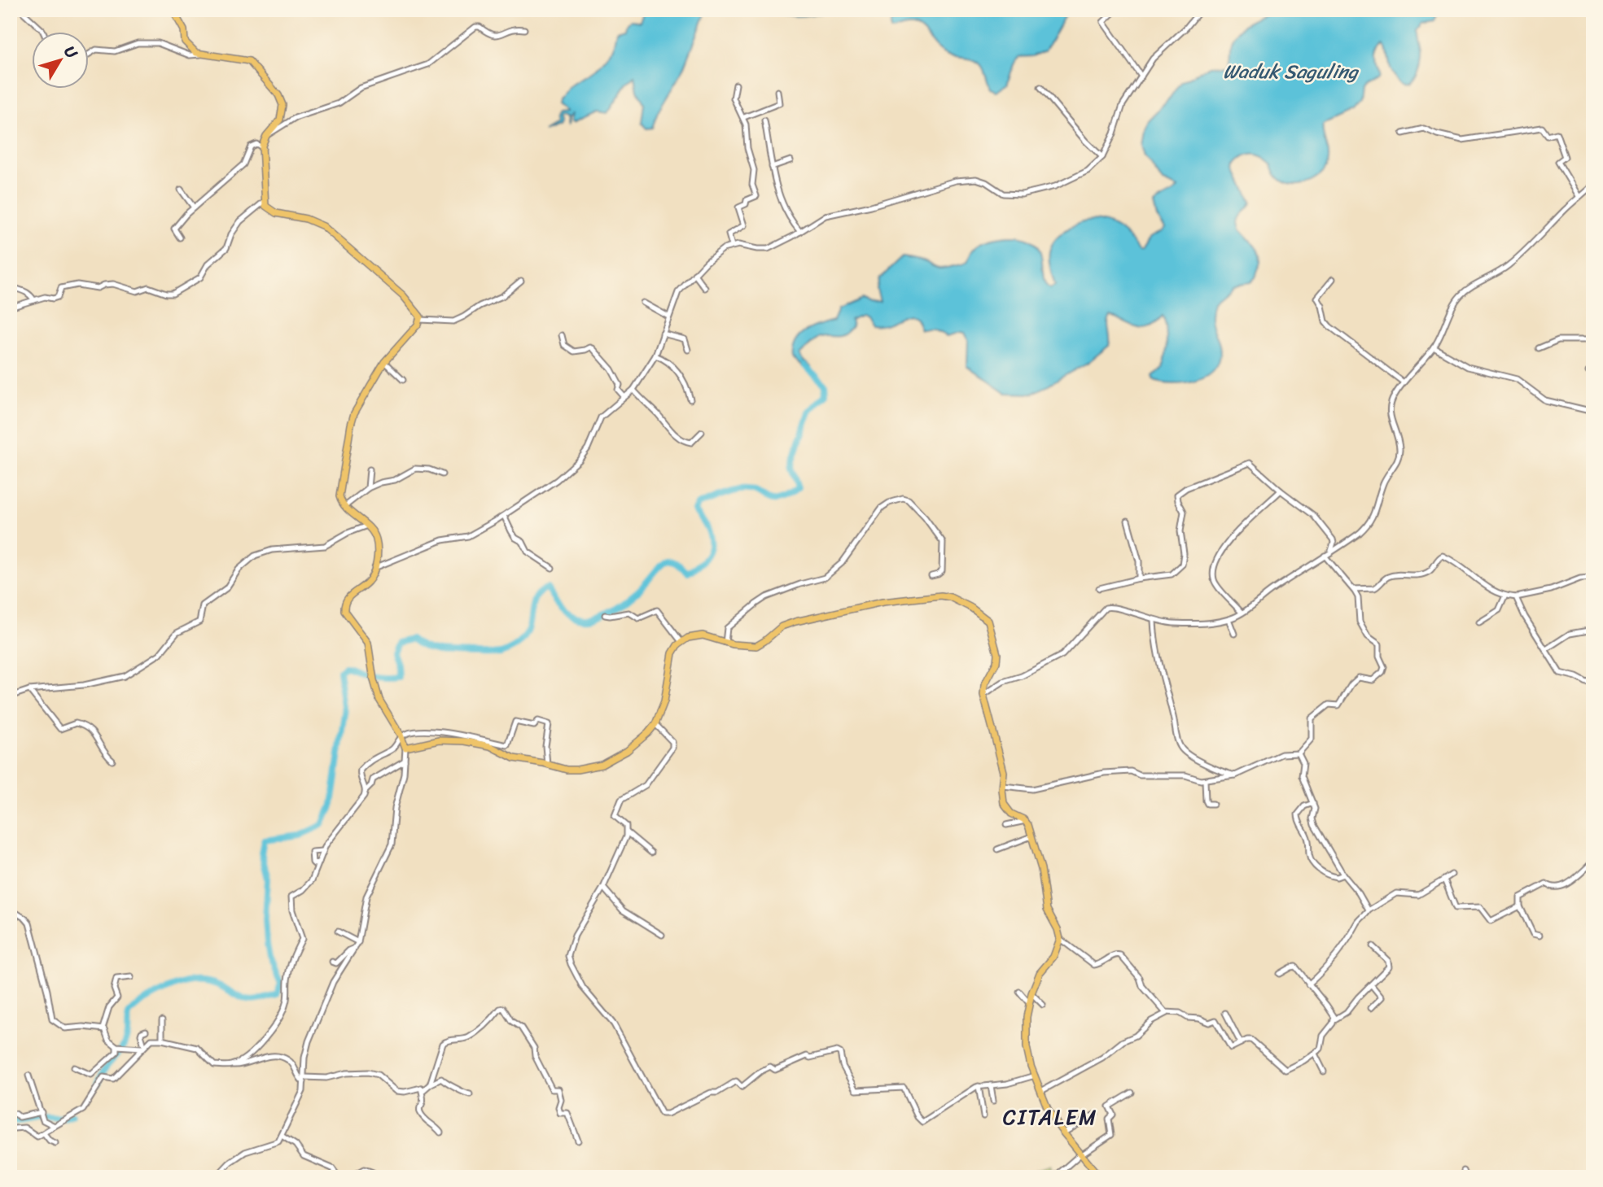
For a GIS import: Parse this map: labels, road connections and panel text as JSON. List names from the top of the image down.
{
  "districts": ["CITALEM"],
  "water": ["Waduk Saguling"],
  "north": "top right"
}
